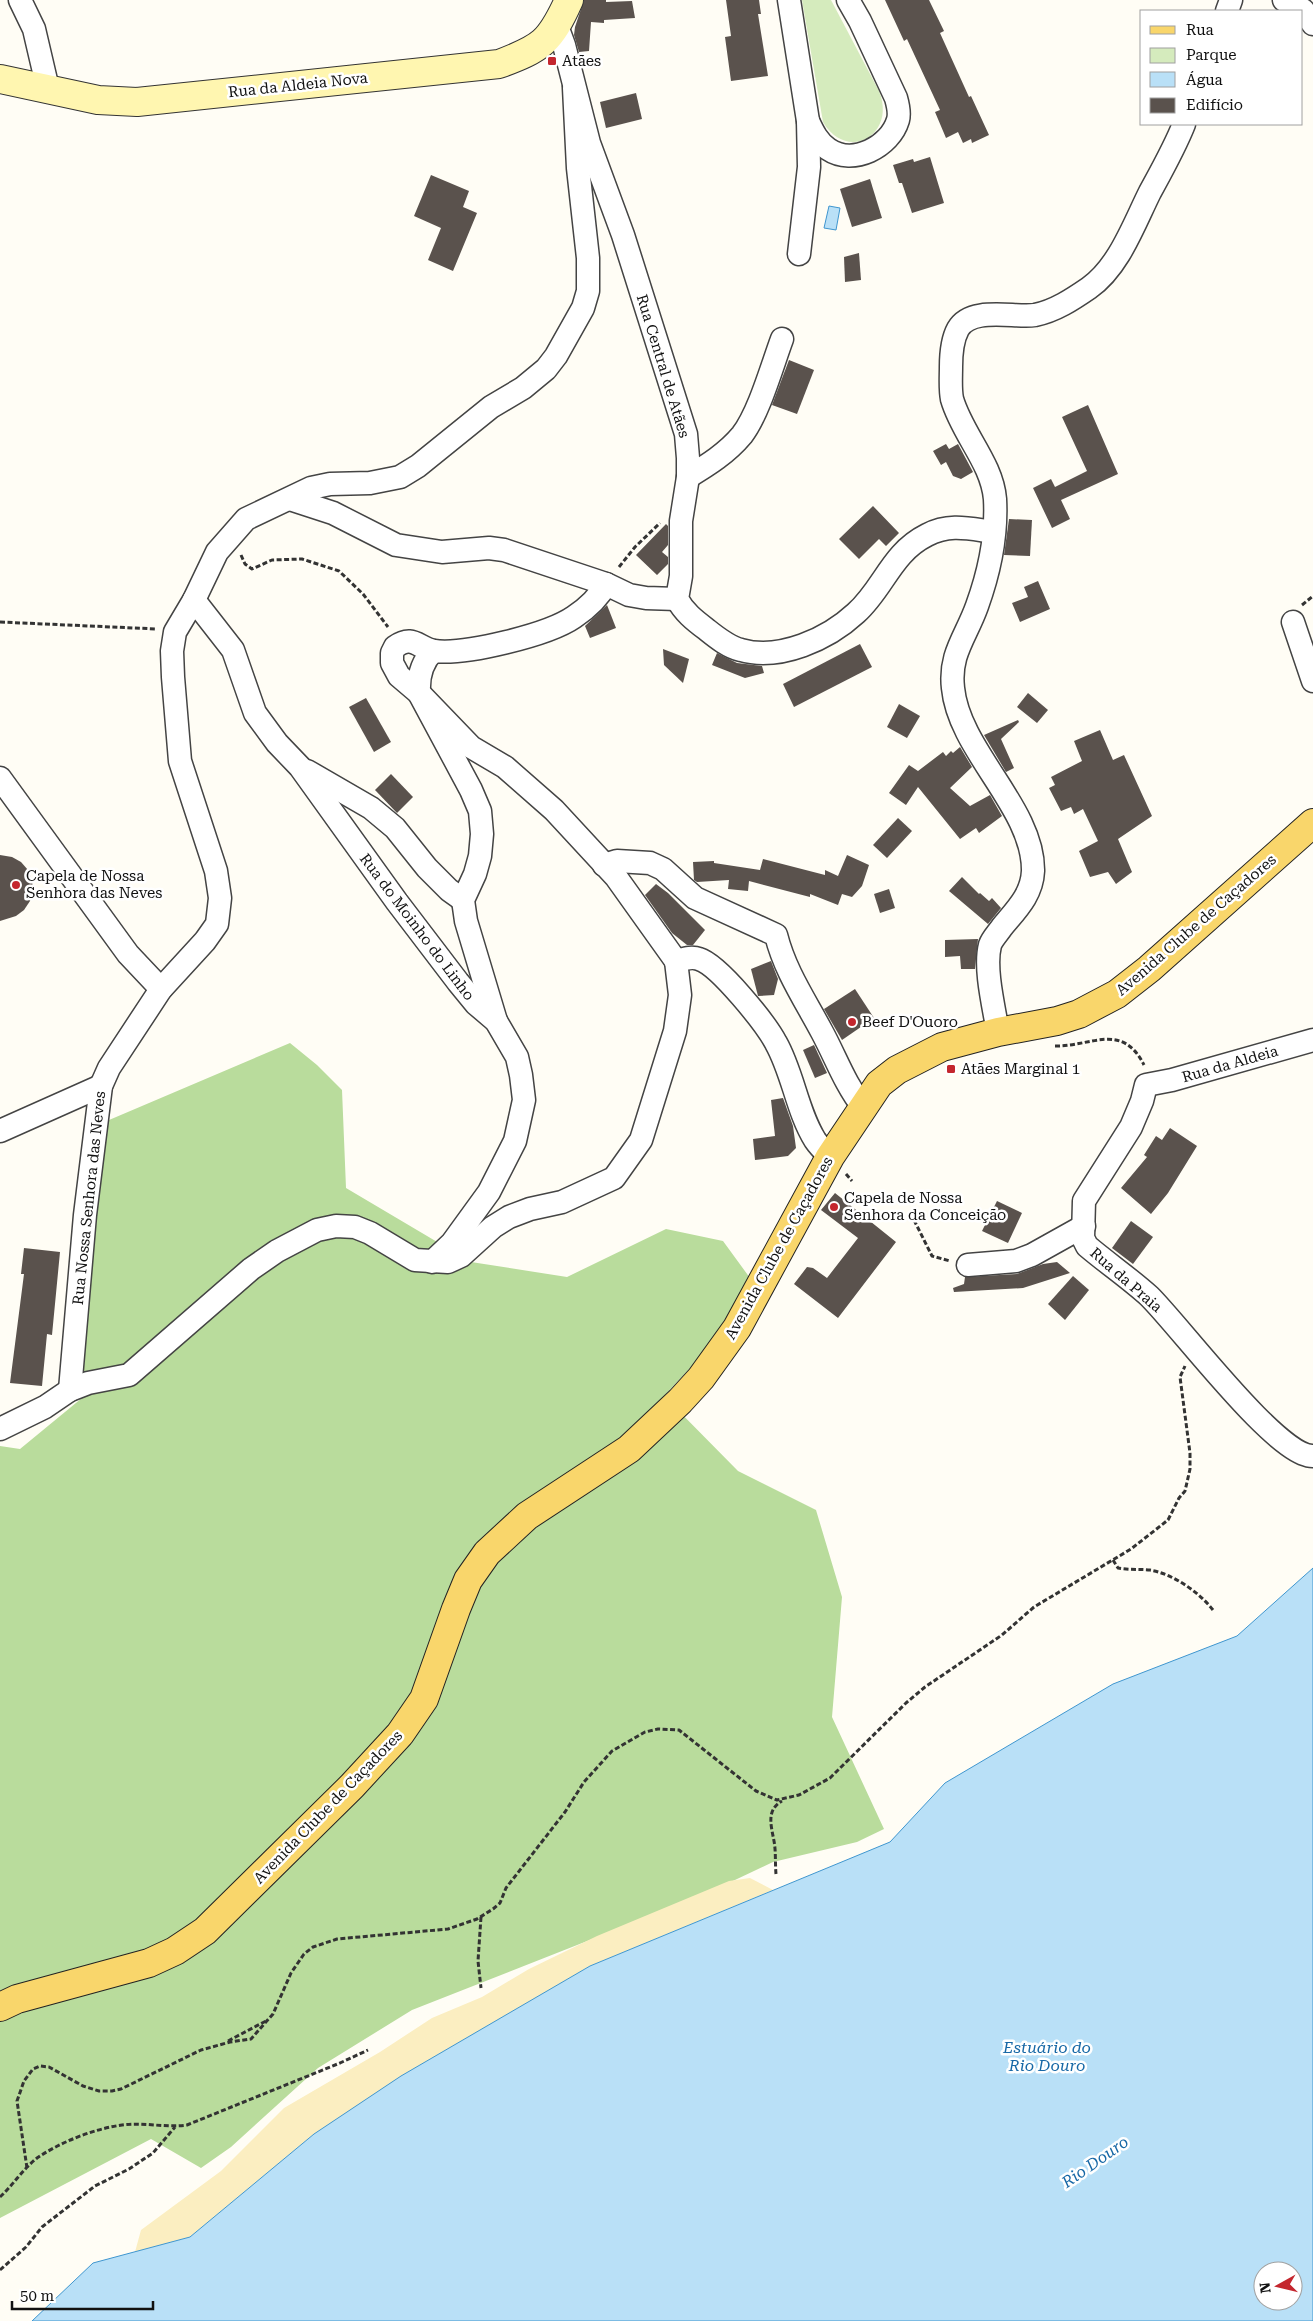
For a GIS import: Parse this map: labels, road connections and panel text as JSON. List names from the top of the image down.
{
  "streets": {
    "main road": ["Avenida Clube de Caçadores"],
    "street": [
      "Rua da Aldeia Nova",
      "Rua Central de Atães",
      "Rua do Moinho do Linho",
      "Rua da Aldeia",
      "Rua Nossa Senhora das Neves",
      "Rua da Praia"
    ]
  },
  "crossings": [
    ["Rua da Aldeia", "Rua da Praia"]
  ],
  "water": ["Estuário do Rio Douro", "Rio Douro"],
  "places": {
    "transit": ["Atães", "Atães Marginal 1"],
    "other": ["Capela de Nossa Senhora das Neves", "Beef D'Ouoro", "Capela de Nossa Senhora da Conceição"]
  },
  "legend": [
    "Rua",
    "Parque",
    "Água",
    "Edifício"
  ],
  "scale_bar": "50 m",
  "north": "left"
}
